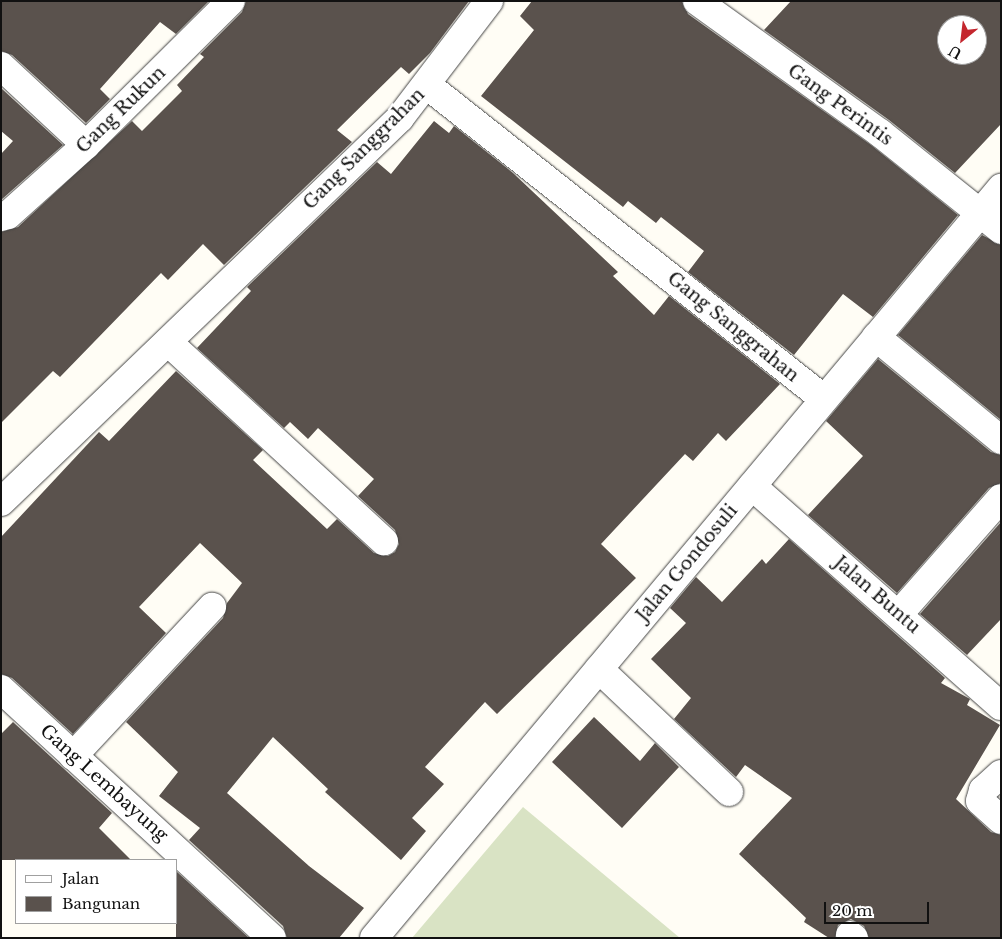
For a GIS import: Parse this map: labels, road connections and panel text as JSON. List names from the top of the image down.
{
  "streets": {
    "street": [
      "Gang Perintis",
      "Gang Rukun",
      "Gang Sanggrahan",
      "Jalan Gondosuli",
      "Jalan Buntu",
      "Gang Lembayung"
    ]
  },
  "crossings": [
    ["Gang Perintis", "Jalan Gondosuli"],
    ["Gang Sanggrahan", "Jalan Gondosuli"],
    ["Jalan Gondosuli", "Jalan Buntu"]
  ],
  "legend": ["Jalan", "Bangunan"],
  "scale_bar": "20 m",
  "north": "bottom left"
}
